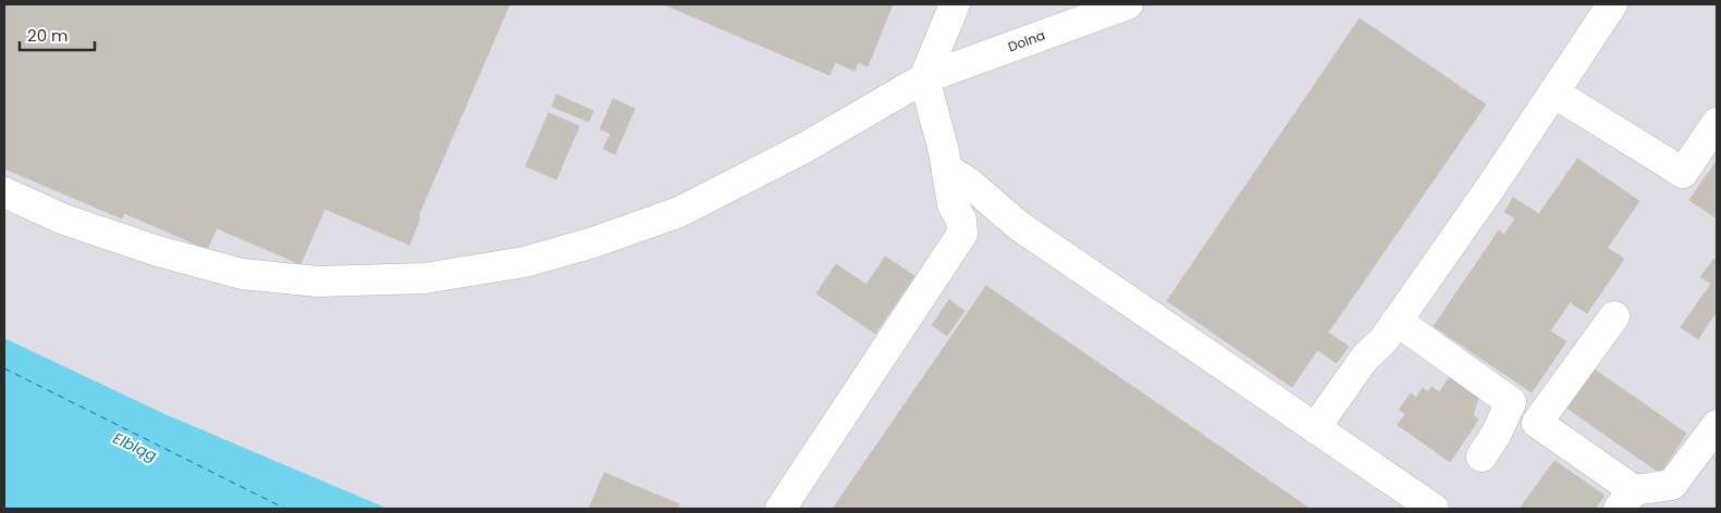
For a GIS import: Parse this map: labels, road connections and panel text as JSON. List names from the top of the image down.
{
  "streets": {
    "street": ["Dolna"]
  },
  "water": ["Elbląg"],
  "scale_bar": "20 m"
}
